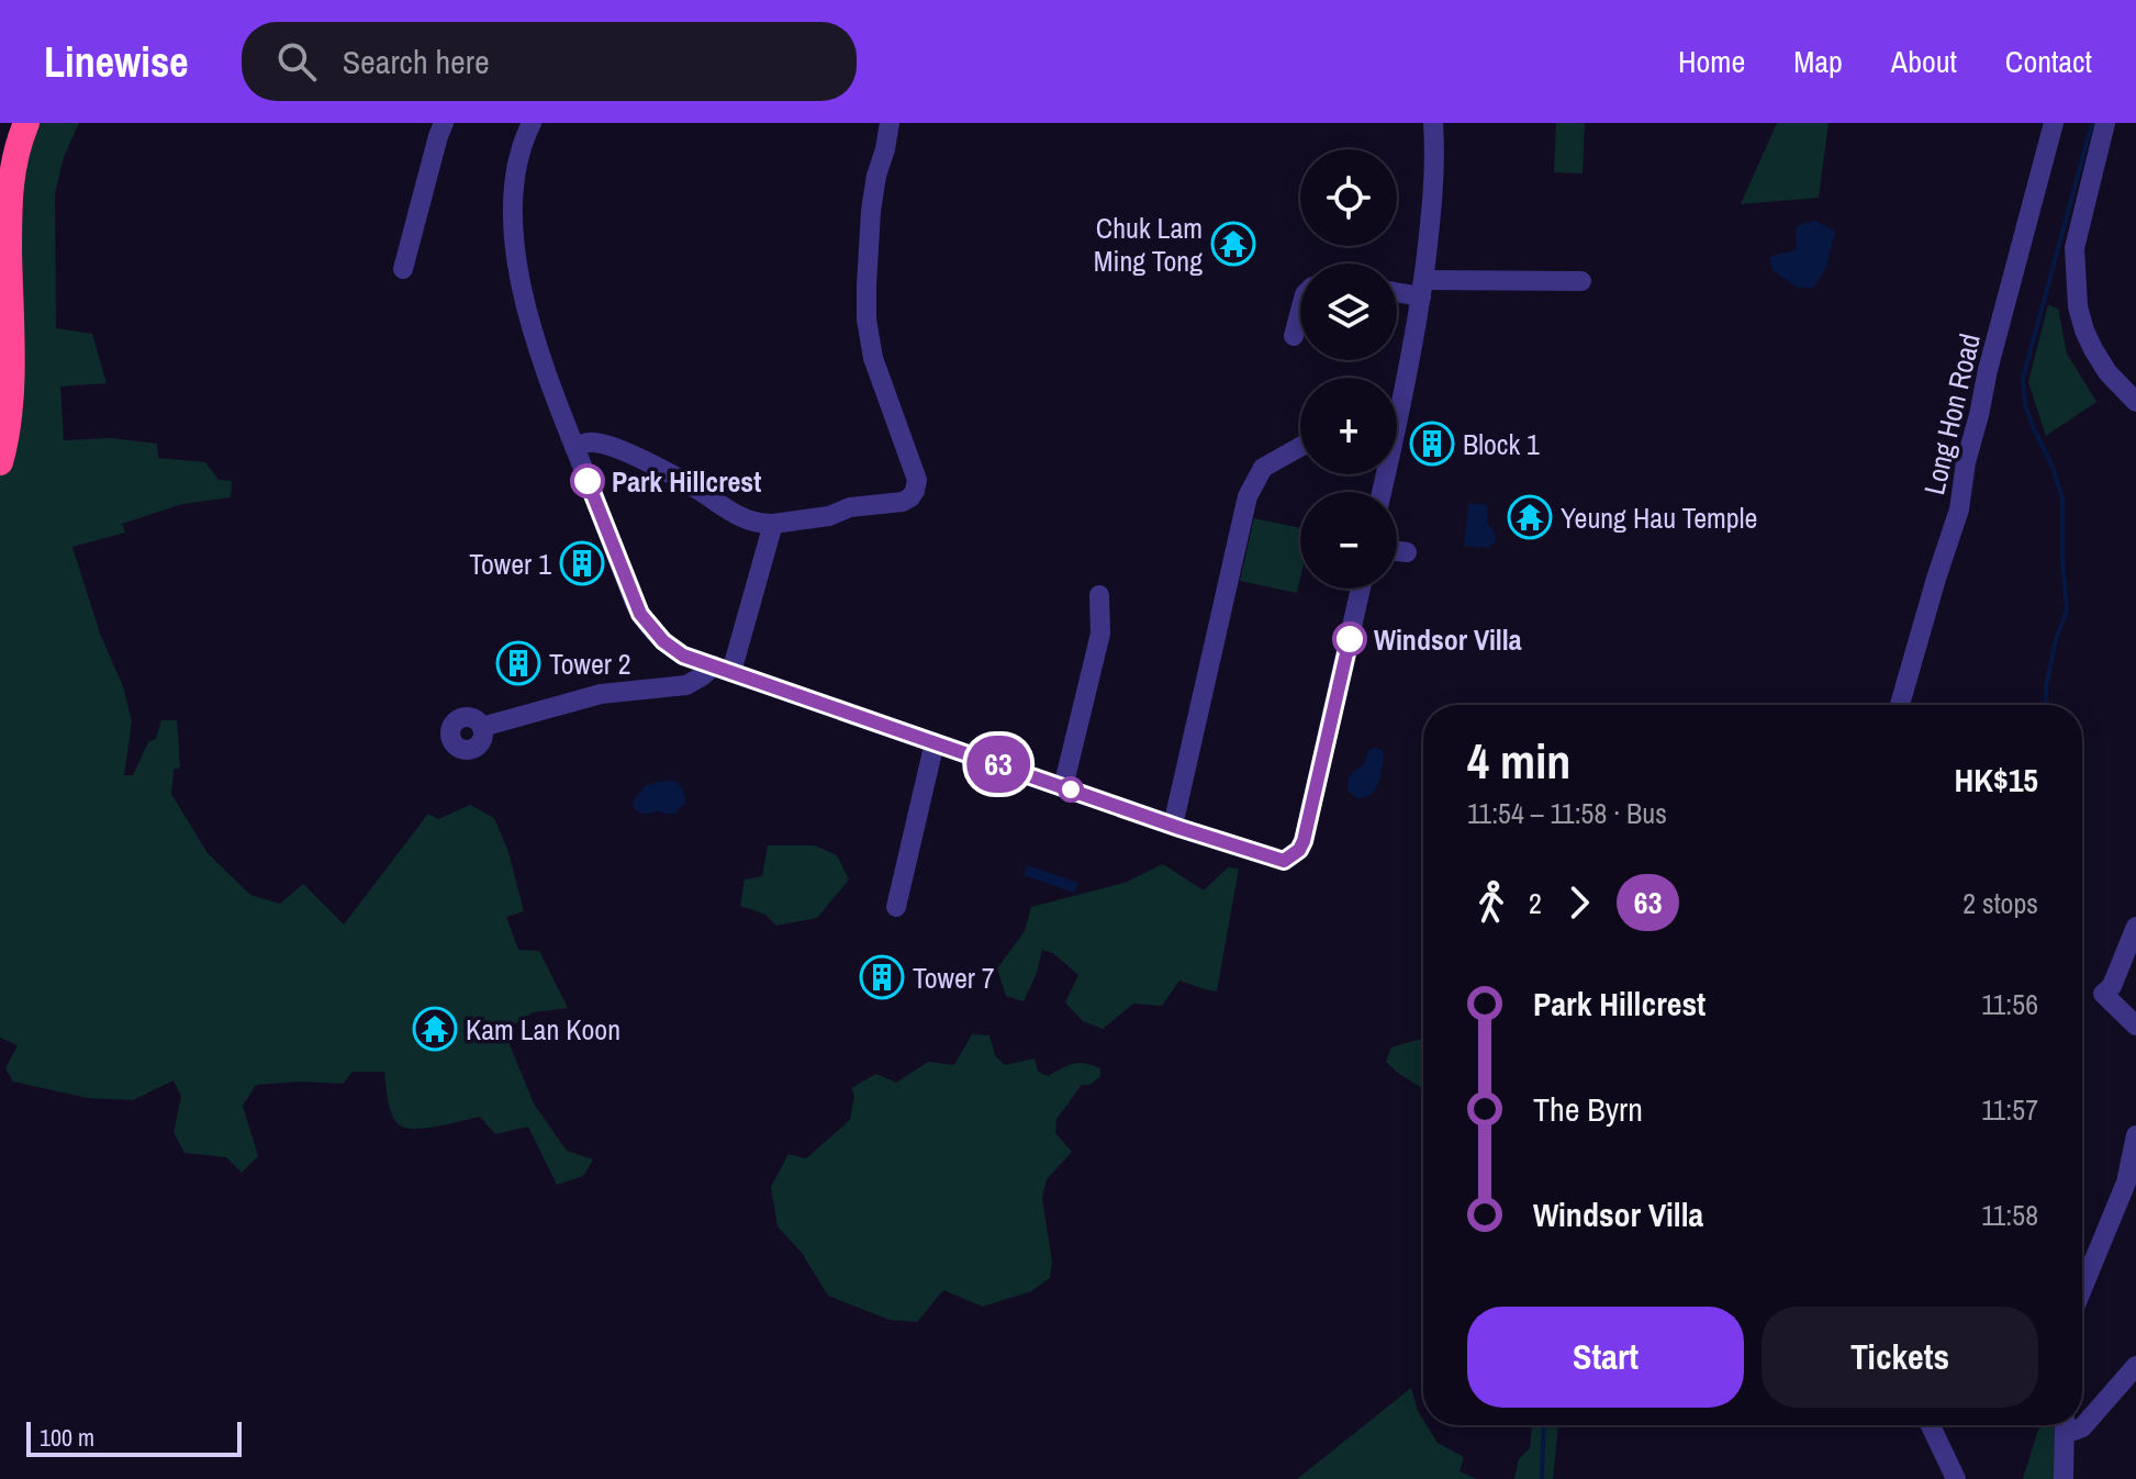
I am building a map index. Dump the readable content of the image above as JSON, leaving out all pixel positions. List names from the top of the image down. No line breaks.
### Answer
{"streets":{"street":["Long Hon Road"]},"places":{"temple":["Chuk Lam Ming Tong","Yeung Hau Temple","Kam Lan Koon"],"building":["Block 1","Tower 1","Tower 2","Tower 7"],"other":["Park Hillcrest","Windsor Villa"]},"lines":["bus line 63"],"scale_bar":"100 m","page":{"header":"Linewise","search":"Search here","nav":["Home","Map","About","Contact"],"on_map":"63","map_buttons":["+","−"],"heading":["4 min","11:54 – 11:58 · Bus","HK$15"],"legs":["2","63","2 stops"],"list":[{"name":"Park Hillcrest","value":"11:56"},{"name":"The Byrn","value":"11:57"},{"name":"Windsor Villa","value":"11:58"}],"buttons":["Start","Tickets"],"scale":"100 m"}}
